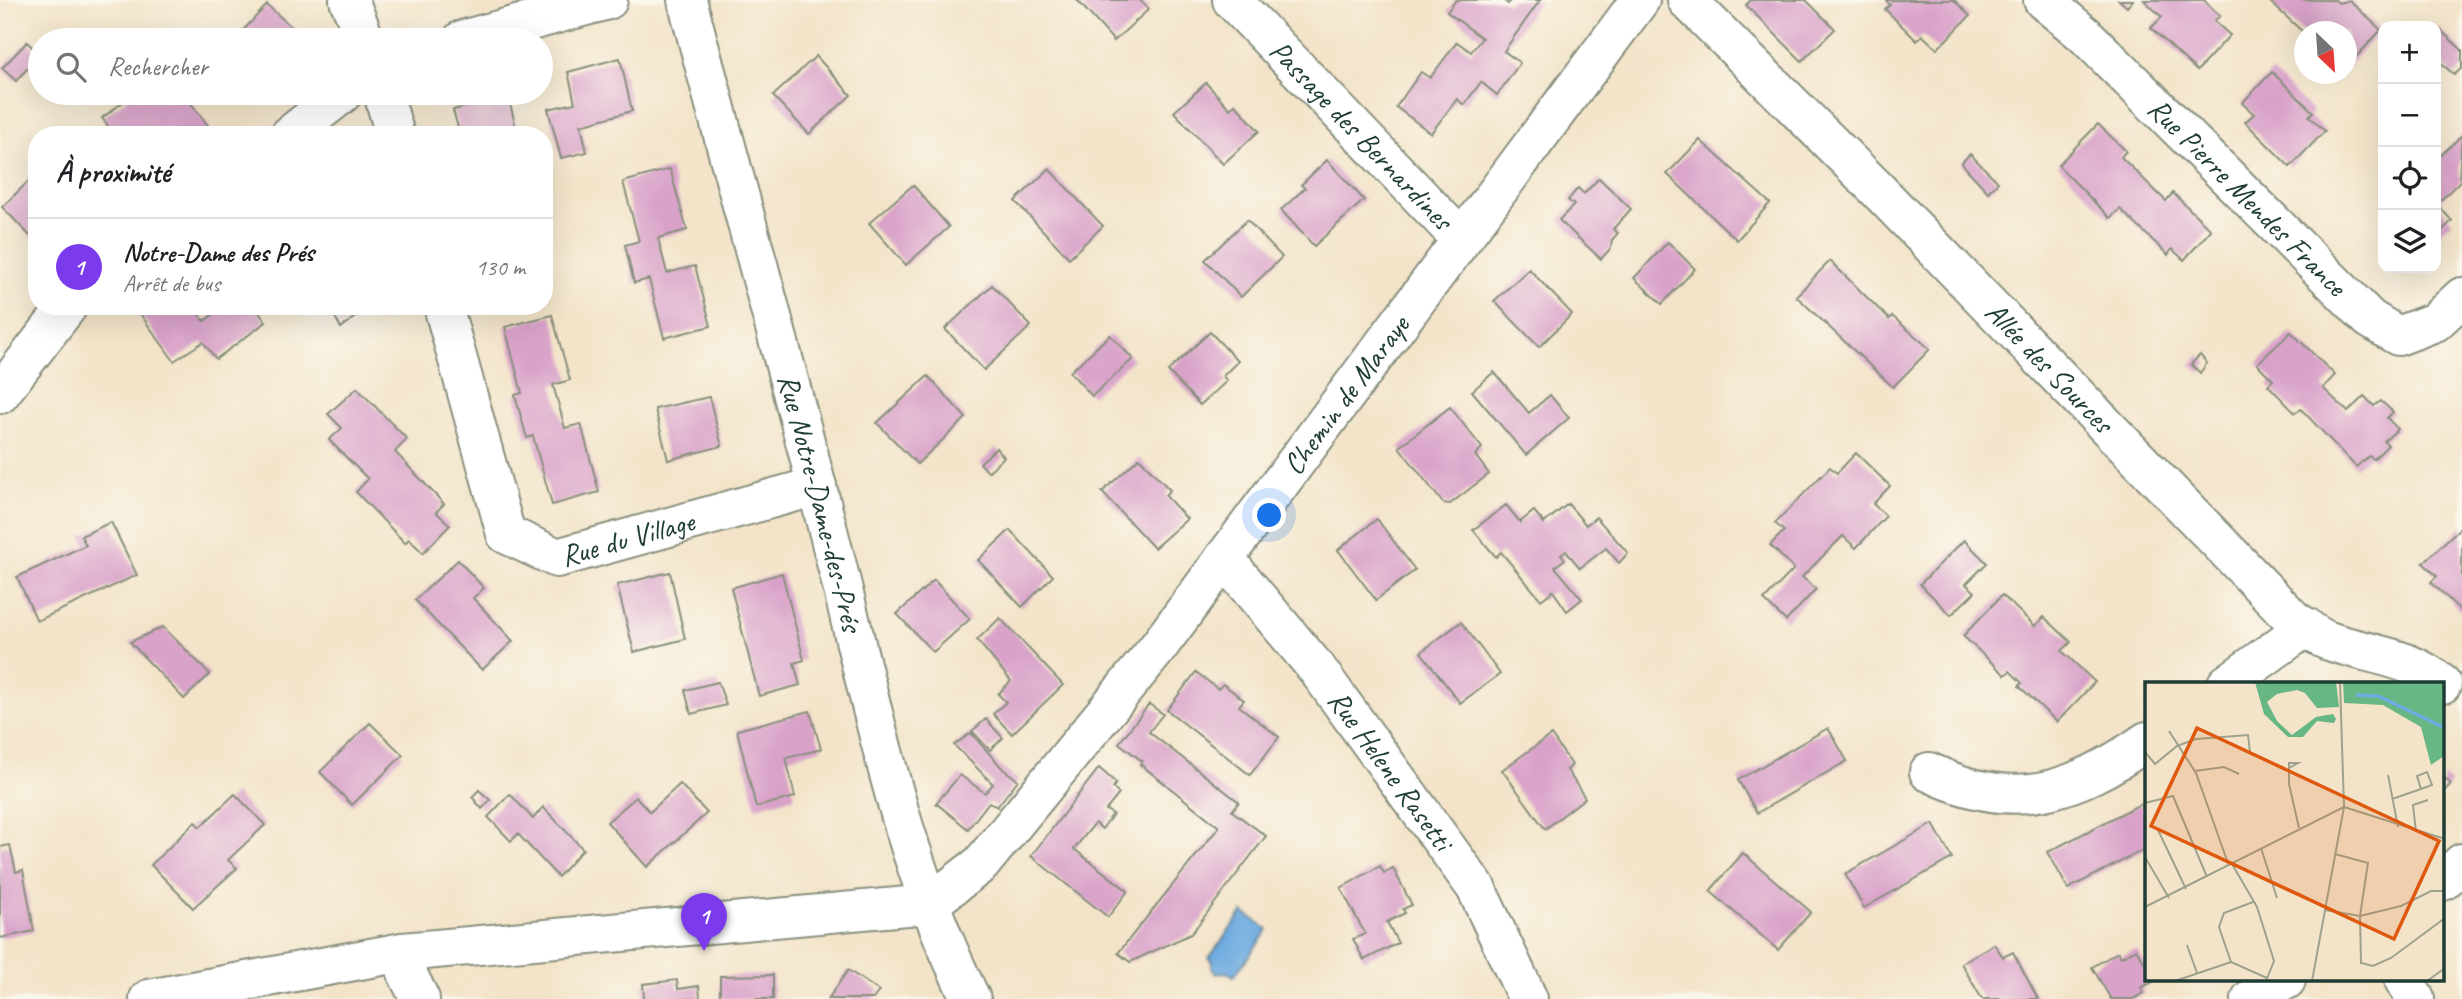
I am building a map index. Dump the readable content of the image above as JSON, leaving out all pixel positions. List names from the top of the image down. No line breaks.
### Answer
{"streets":{"street":["Passage des Bernardines","Rue Pierre Mendes France","Allée des Sources","Chemin de Maraye","Rue Notre-Dame-des-Prés","Rue du Village","Rue Helene Rasetti"]},"crossings":[["Passage des Bernardines","Chemin de Maraye"],["Chemin de Maraye","Rue Notre-Dame-des-Prés"],["Chemin de Maraye","Rue Helene Rasetti"],["Rue Notre-Dame-des-Prés","Rue du Village"]],"north":"bottom right","page":{"map_buttons":["+","−"],"search":"Rechercher","heading":"À proximité","list":[{"mark":"1","name":"Notre-Dame des Prés","note":"Arrêt de bus","value":"130 m"}],"pins":"1"}}
